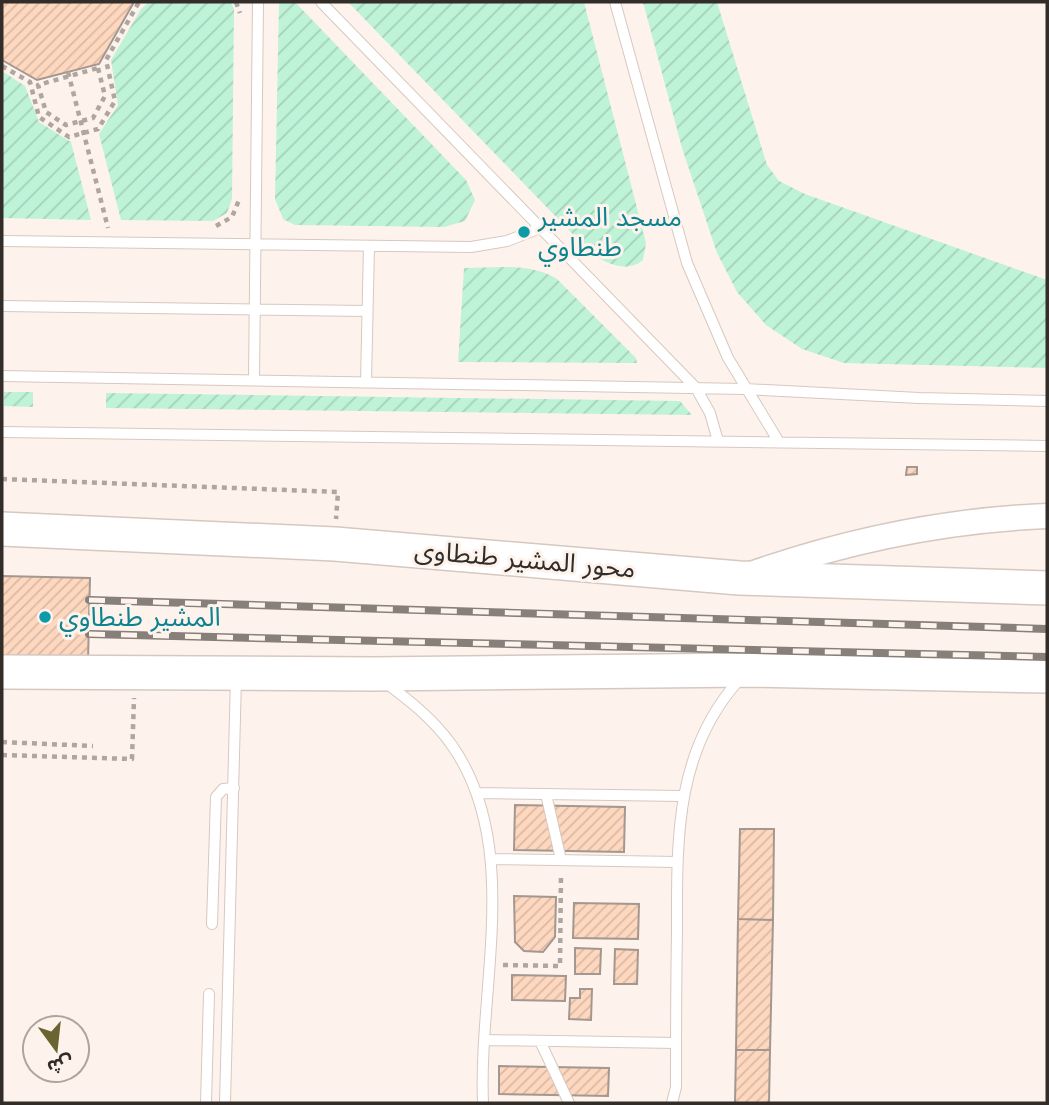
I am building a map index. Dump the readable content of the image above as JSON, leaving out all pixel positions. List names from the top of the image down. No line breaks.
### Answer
{"streets":{"highway":["محور المشير طنطاوى"]},"places":["مسجد المشير طنطاوي","المشير طنطاوي"],"north":"bottom"}
